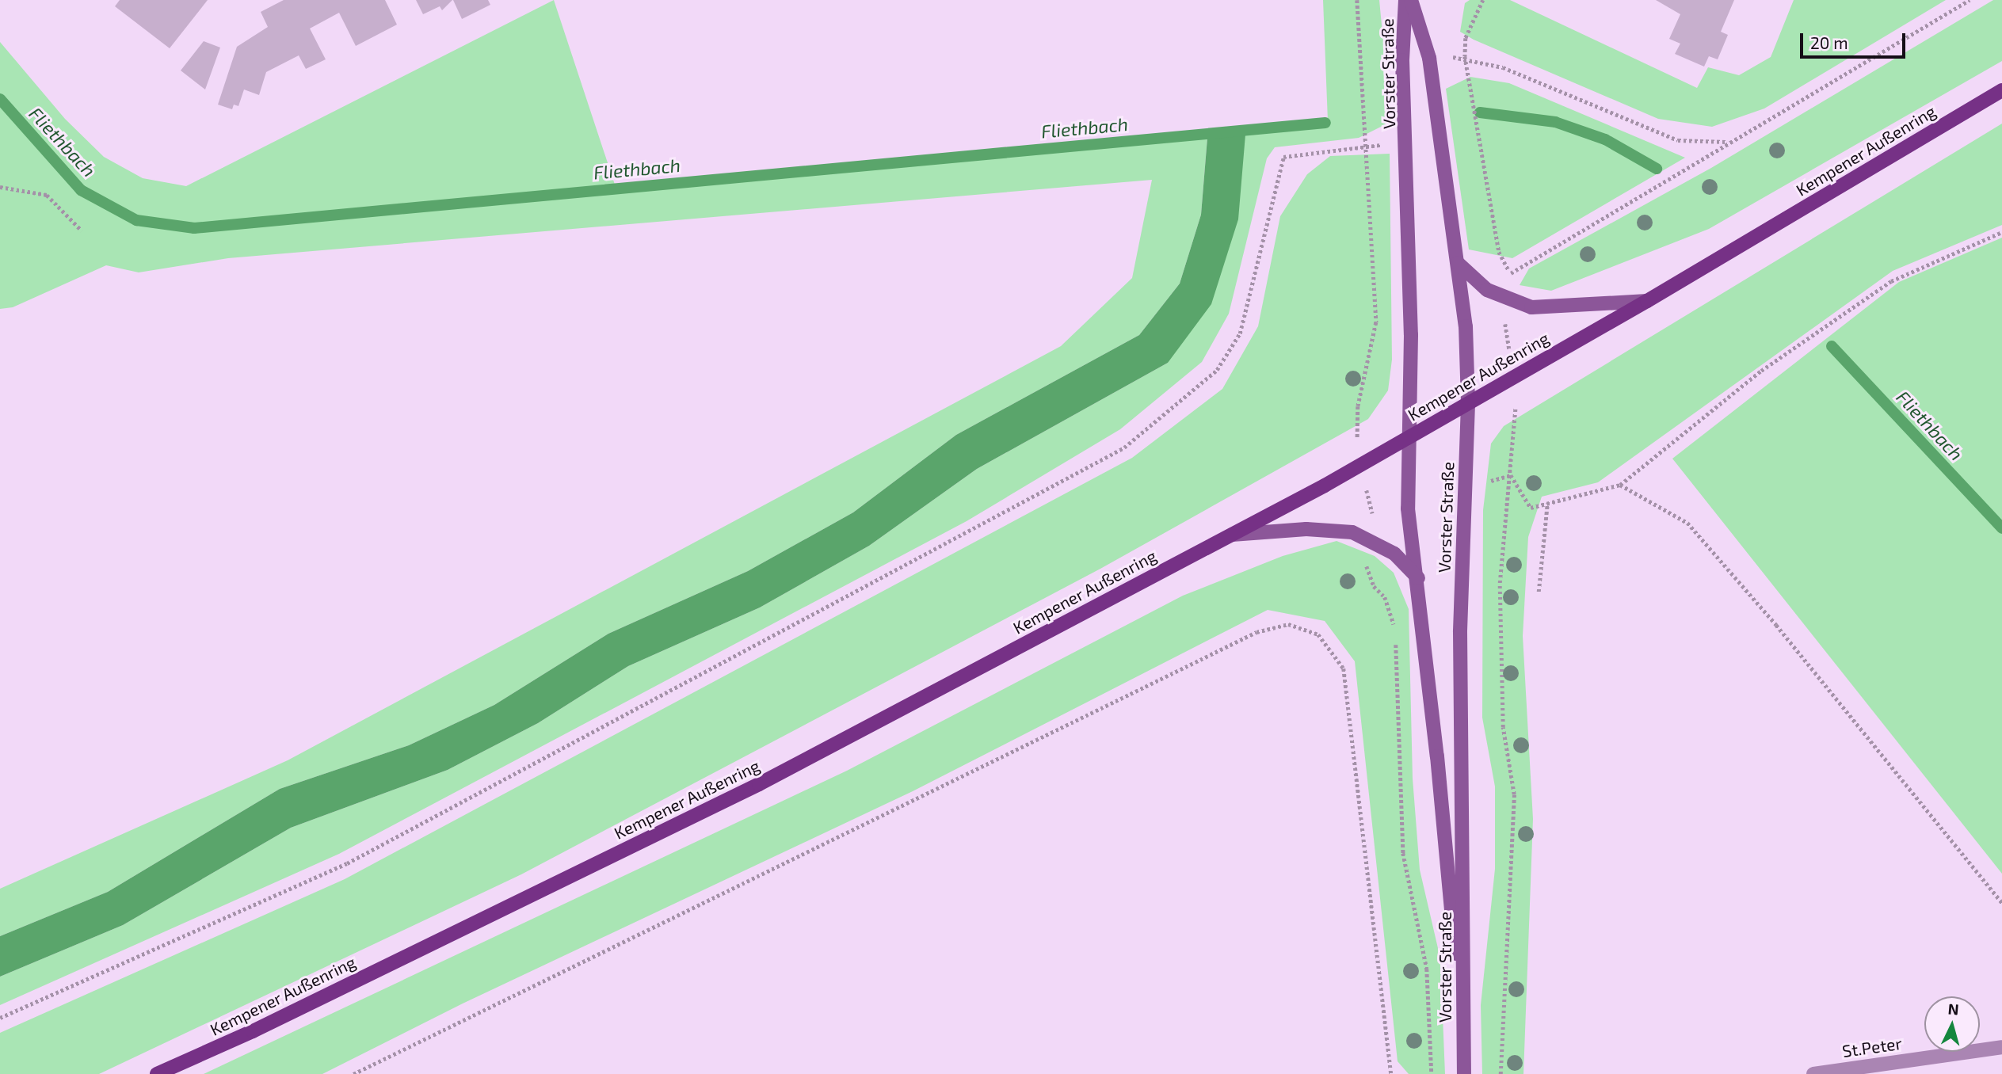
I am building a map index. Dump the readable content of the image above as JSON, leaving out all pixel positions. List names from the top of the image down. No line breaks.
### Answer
{"streets":{"main road":["Vorster Straße","Kempener Außenring"],"street":["St.Peter"]},"crossings":[["Vorster Straße","Kempener Außenring"]],"water":["Fliethbach"],"scale_bar":"20 m","north":"top"}
